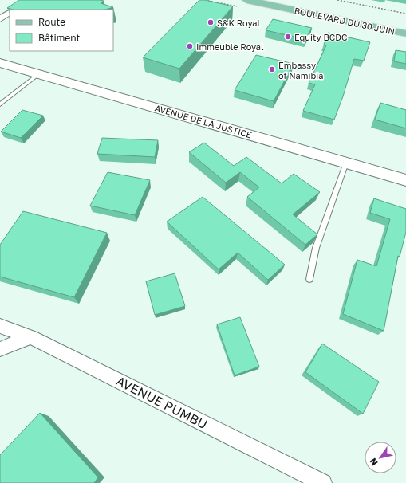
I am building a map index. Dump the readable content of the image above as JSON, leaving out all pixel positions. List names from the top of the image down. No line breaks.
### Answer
{"streets":{"main road":["BOULEVARD DU 30 JUIN","AVENUE DE LA JUSTICE"],"street":["AVENUE PUMBU"]},"places":["S&K Royal","Equity BCDC","Immeuble Royal","Embassy of Namibia"],"legend":["Route","Bâtiment"],"north":"bottom left"}
